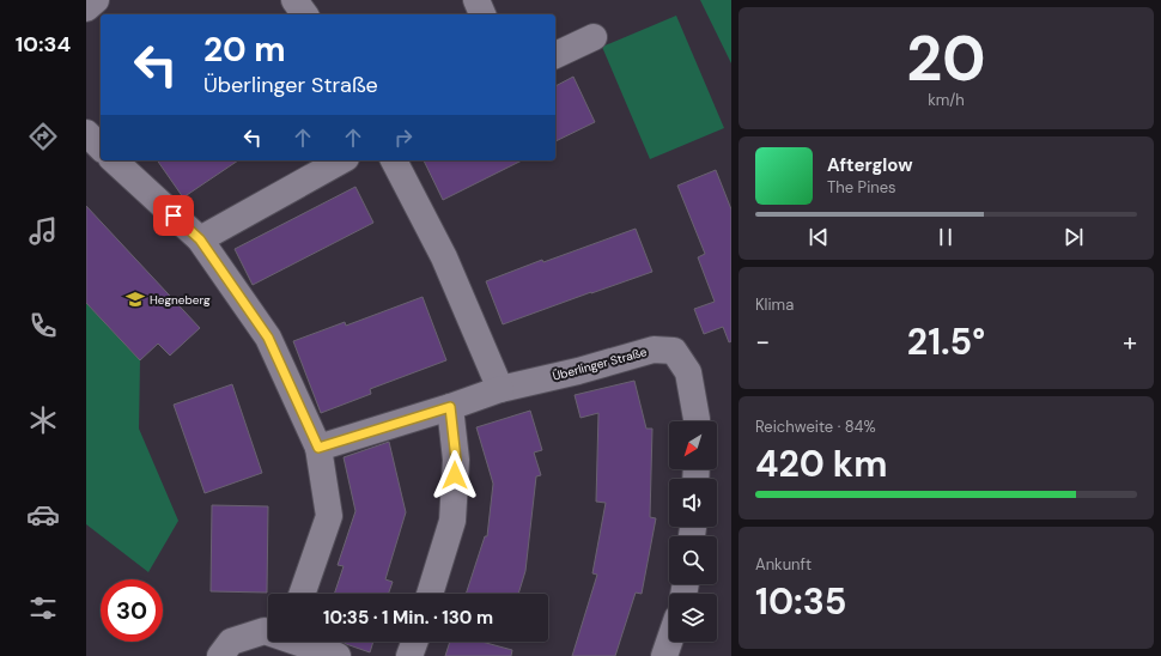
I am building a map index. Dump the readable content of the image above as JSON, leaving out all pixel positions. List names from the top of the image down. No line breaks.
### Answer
{"streets":{"street":["Überlinger Straße"]},"places":{"school or university":["Hegneberg"]},"north":"bottom left","page":{"tabs":"10:34","tile":[["20","km/h"],"Klima",["Reichweite · 84%","420 km"],["Ankunft","10:35"]],"turn":["20 m","Überlinger Straße"],"song":["Afterglow","The Pines"],"heat":["−","21.5°","+"],"limit":"30","trip":"10:35 · 1 Min. · 130 m"}}
